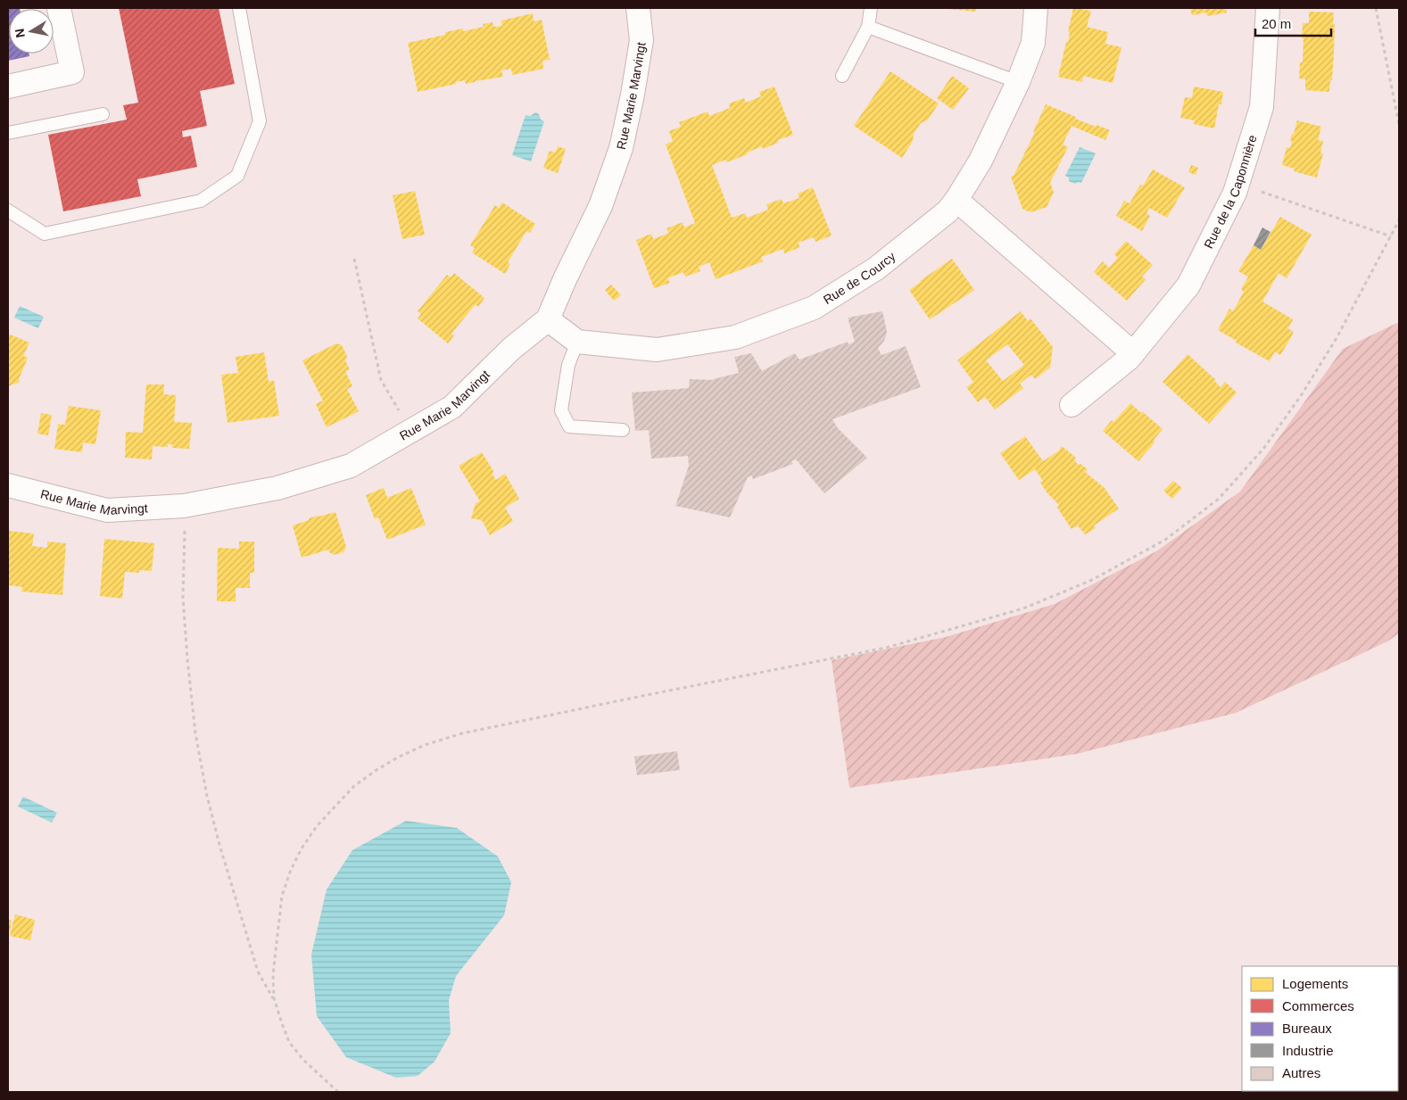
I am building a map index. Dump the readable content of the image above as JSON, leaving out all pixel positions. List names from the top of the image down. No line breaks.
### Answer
{"streets":{"street":["Rue Marie Marvingt","Rue de la Caponnière","Rue de Courcy"]},"legend":["Logements","Commerces","Bureaux","Industrie","Autres"],"scale_bar":"20 m","north":"left"}
